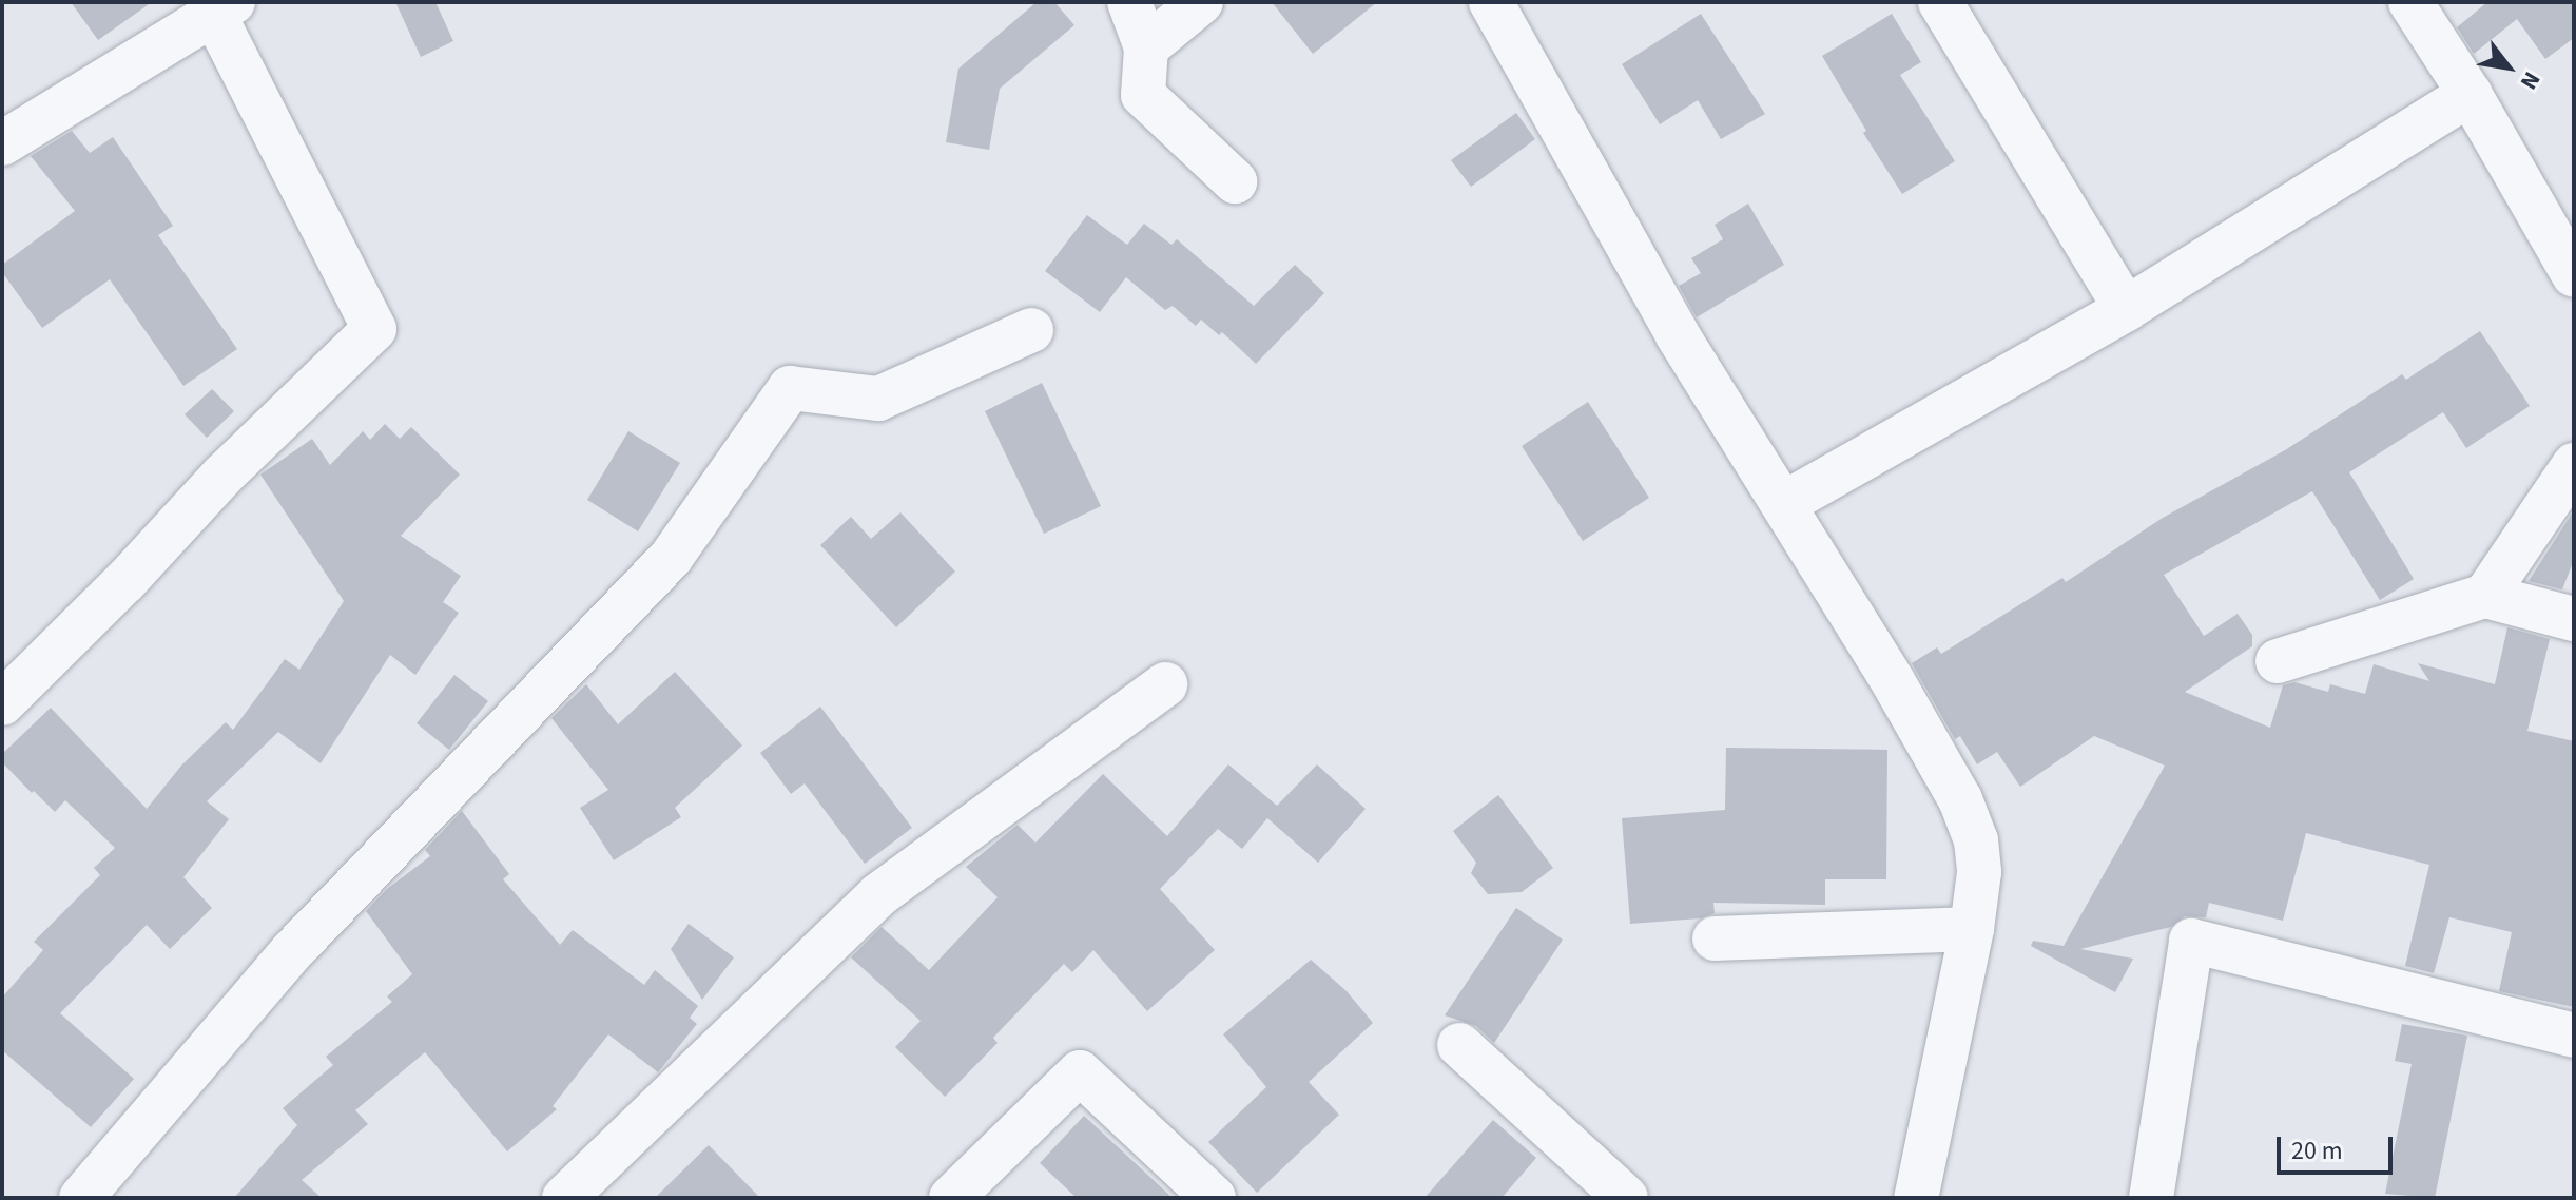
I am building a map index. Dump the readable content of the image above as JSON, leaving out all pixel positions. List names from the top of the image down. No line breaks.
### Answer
{"scale_bar":"20 m","north":"bottom right"}
